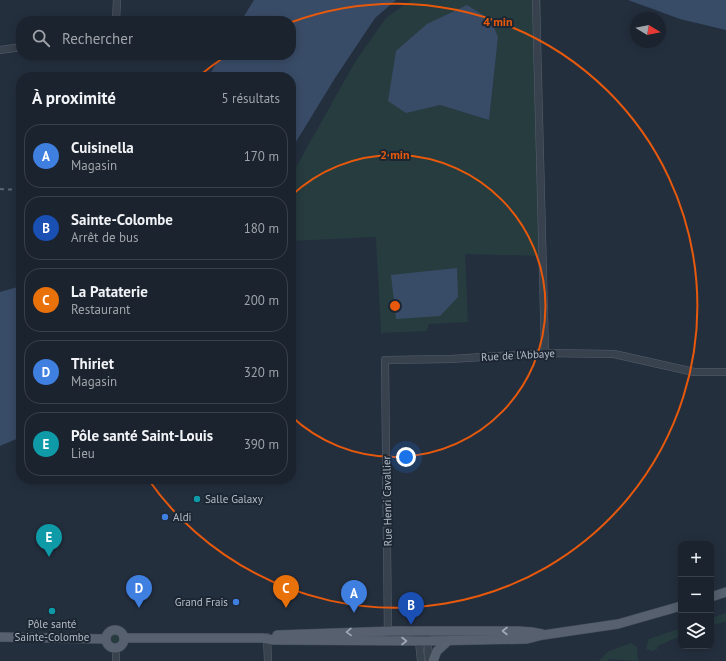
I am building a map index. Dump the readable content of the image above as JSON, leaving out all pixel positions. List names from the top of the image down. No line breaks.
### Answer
{"streets":{"street":["Rue de l'Abbaye","Rue Henri Cavallier"]},"crossings":[["Rue de l'Abbaye","Rue Henri Cavallier"]],"places":["Salle Galaxy","Aldi","Grand Frais","Pôle santé Sainte-Colombe"],"north":"right","page":{"search":"Rechercher","heading":["À proximité","5 résultats"],"list":[{"mark":"A","name":"Cuisinella","note":"Magasin","value":"170 m"},{"mark":"B","name":"Sainte-Colombe","note":"Arrêt de bus","value":"180 m"},{"mark":"C","name":"La Pataterie","note":"Restaurant","value":"200 m"},{"mark":"D","name":"Thiriet","note":"Magasin","value":"320 m"},{"mark":"E","name":"Pôle santé Saint-Louis","note":"Lieu","value":"390 m"}],"pins":["E","C","D","A","B"],"map_buttons":["+","−"]},"rings":["4 min","2 min"]}
